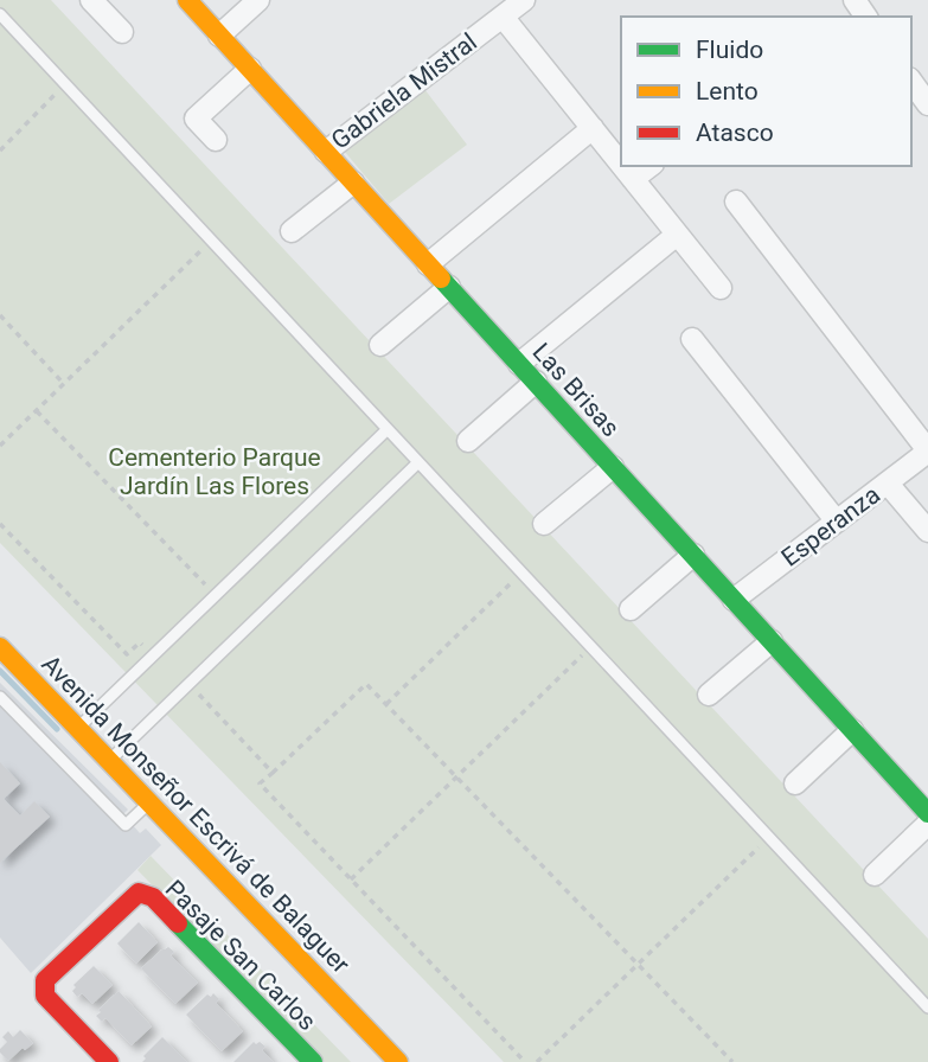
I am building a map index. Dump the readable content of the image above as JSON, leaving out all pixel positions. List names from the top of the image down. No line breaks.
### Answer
{"streets":{"street":["Gabriela Mistral","Las Brisas","Esperanza","Avenida Monseñor Escrivá de Balaguer","Pasaje San Carlos"]},"crossings":[["Gabriela Mistral","Las Brisas"],["Las Brisas","Esperanza"]],"parks":["Cementerio Parque Jardín Las Flores"],"legend":["Fluido","Lento","Atasco"]}
